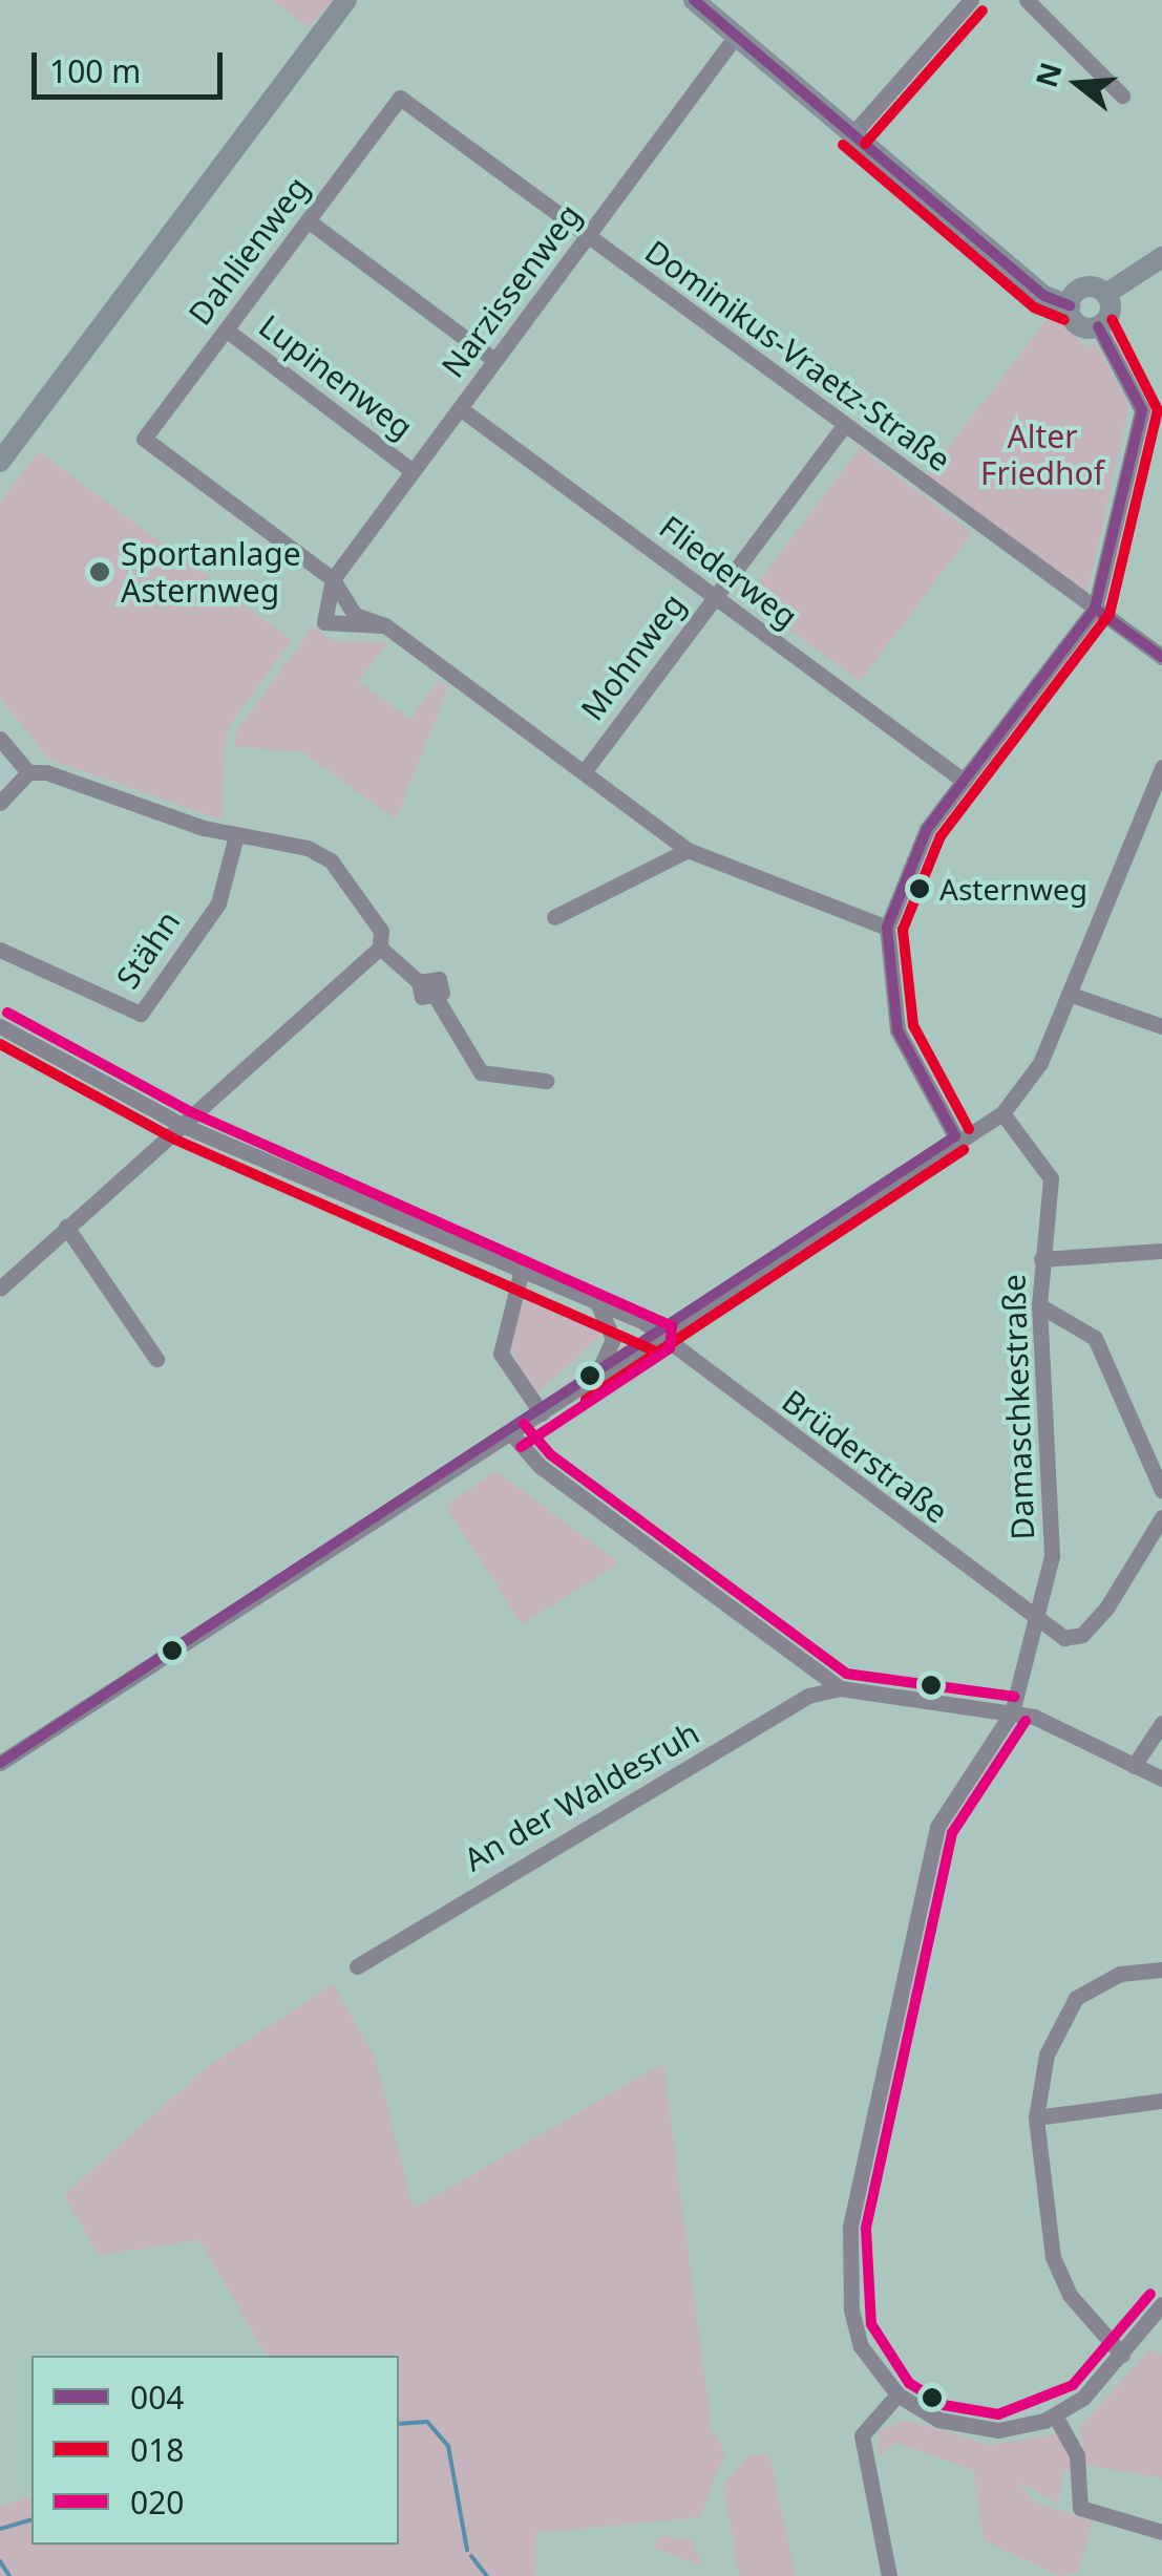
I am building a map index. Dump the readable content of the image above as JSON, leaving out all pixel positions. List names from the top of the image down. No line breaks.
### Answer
{"streets":{"street":["Dahlienweg","Narzissenweg","Dominikus-Vraetz-Straße","Lupinenweg","Fliederweg","Mohnweg","Stähn","Damaschkestraße","Brüderstraße","An der Waldesruh"]},"crossings":[["Dahlienweg","Narzissenweg"],["Dahlienweg","Dominikus-Vraetz-Straße"],["Dahlienweg","Lupinenweg"],["Narzissenweg","Dominikus-Vraetz-Straße"],["Narzissenweg","Lupinenweg"],["Narzissenweg","Fliederweg"],["Dominikus-Vraetz-Straße","Mohnweg"],["Fliederweg","Mohnweg"],["Damaschkestraße","Brüderstraße"]],"parks":["Alter Friedhof"],"places":["Sportanlage Asternweg","Asternweg"],"lines":["transit line 004","transit line 018","transit line 020"],"legend":["004","018","020"],"scale_bar":"100 m","north":"left"}
